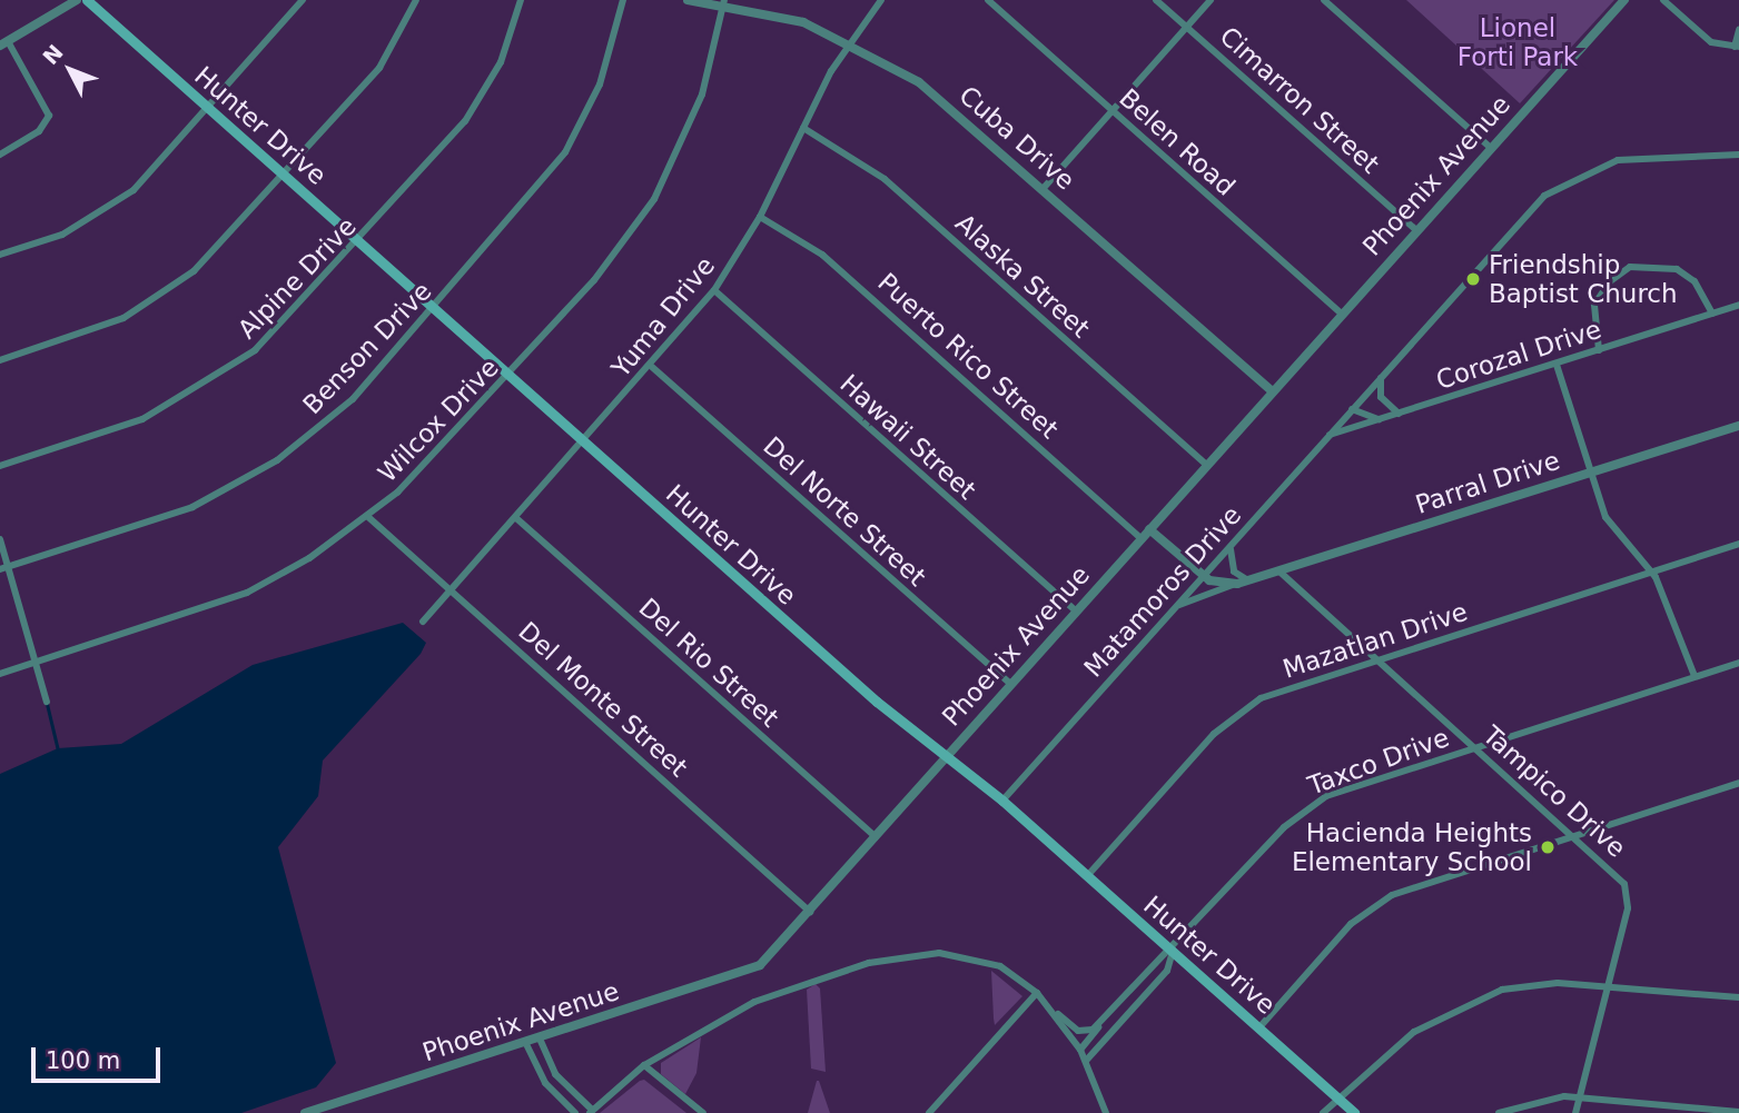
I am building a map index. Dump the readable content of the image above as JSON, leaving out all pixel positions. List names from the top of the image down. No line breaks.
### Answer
{"streets":{"main road":["Hunter Drive"],"street":["Cimarron Street","Cuba Drive","Belen Road","Phoenix Avenue","Alaska Street","Alpine Drive","Yuma Drive","Benson Drive","Corozal Drive","Puerto Rico Street","Wilcox Drive","Hawaii Street","Parral Drive","Del Norte Street","Matamoros Drive","Mazatlan Drive","Del Rio Street","Del Monte Street","Taxco Drive","Tampico Drive"]},"crossings":[["Cimarron Street","Phoenix Avenue"],["Hunter Drive","Phoenix Avenue"],["Hunter Drive","Alpine Drive"],["Hunter Drive","Yuma Drive"],["Hunter Drive","Benson Drive"],["Hunter Drive","Wilcox Drive"],["Hunter Drive","Matamoros Drive"],["Hunter Drive","Mazatlan Drive"],["Hunter Drive","Taxco Drive"],["Cuba Drive","Phoenix Avenue"],["Cuba Drive","Yuma Drive"],["Cuba Drive","Wilcox Drive"],["Belen Road","Phoenix Avenue"],["Phoenix Avenue","Alaska Street"],["Phoenix Avenue","Puerto Rico Street"],["Phoenix Avenue","Hawaii Street"],["Phoenix Avenue","Del Norte Street"],["Phoenix Avenue","Del Rio Street"],["Phoenix Avenue","Del Monte Street"],["Alaska Street","Yuma Drive"],["Yuma Drive","Puerto Rico Street"],["Yuma Drive","Hawaii Street"],["Yuma Drive","Del Norte Street"],["Yuma Drive","Del Rio Street"],["Yuma Drive","Del Monte Street"],["Corozal Drive","Matamoros Drive"],["Wilcox Drive","Del Monte Street"],["Parral Drive","Matamoros Drive"],["Parral Drive","Tampico Drive"],["Mazatlan Drive","Tampico Drive"],["Taxco Drive","Tampico Drive"]],"parks":["Lionel Forti Park"],"places":["Friendship Baptist Church","Hacienda Heights Elementary School"],"scale_bar":"100 m","north":"top left"}
